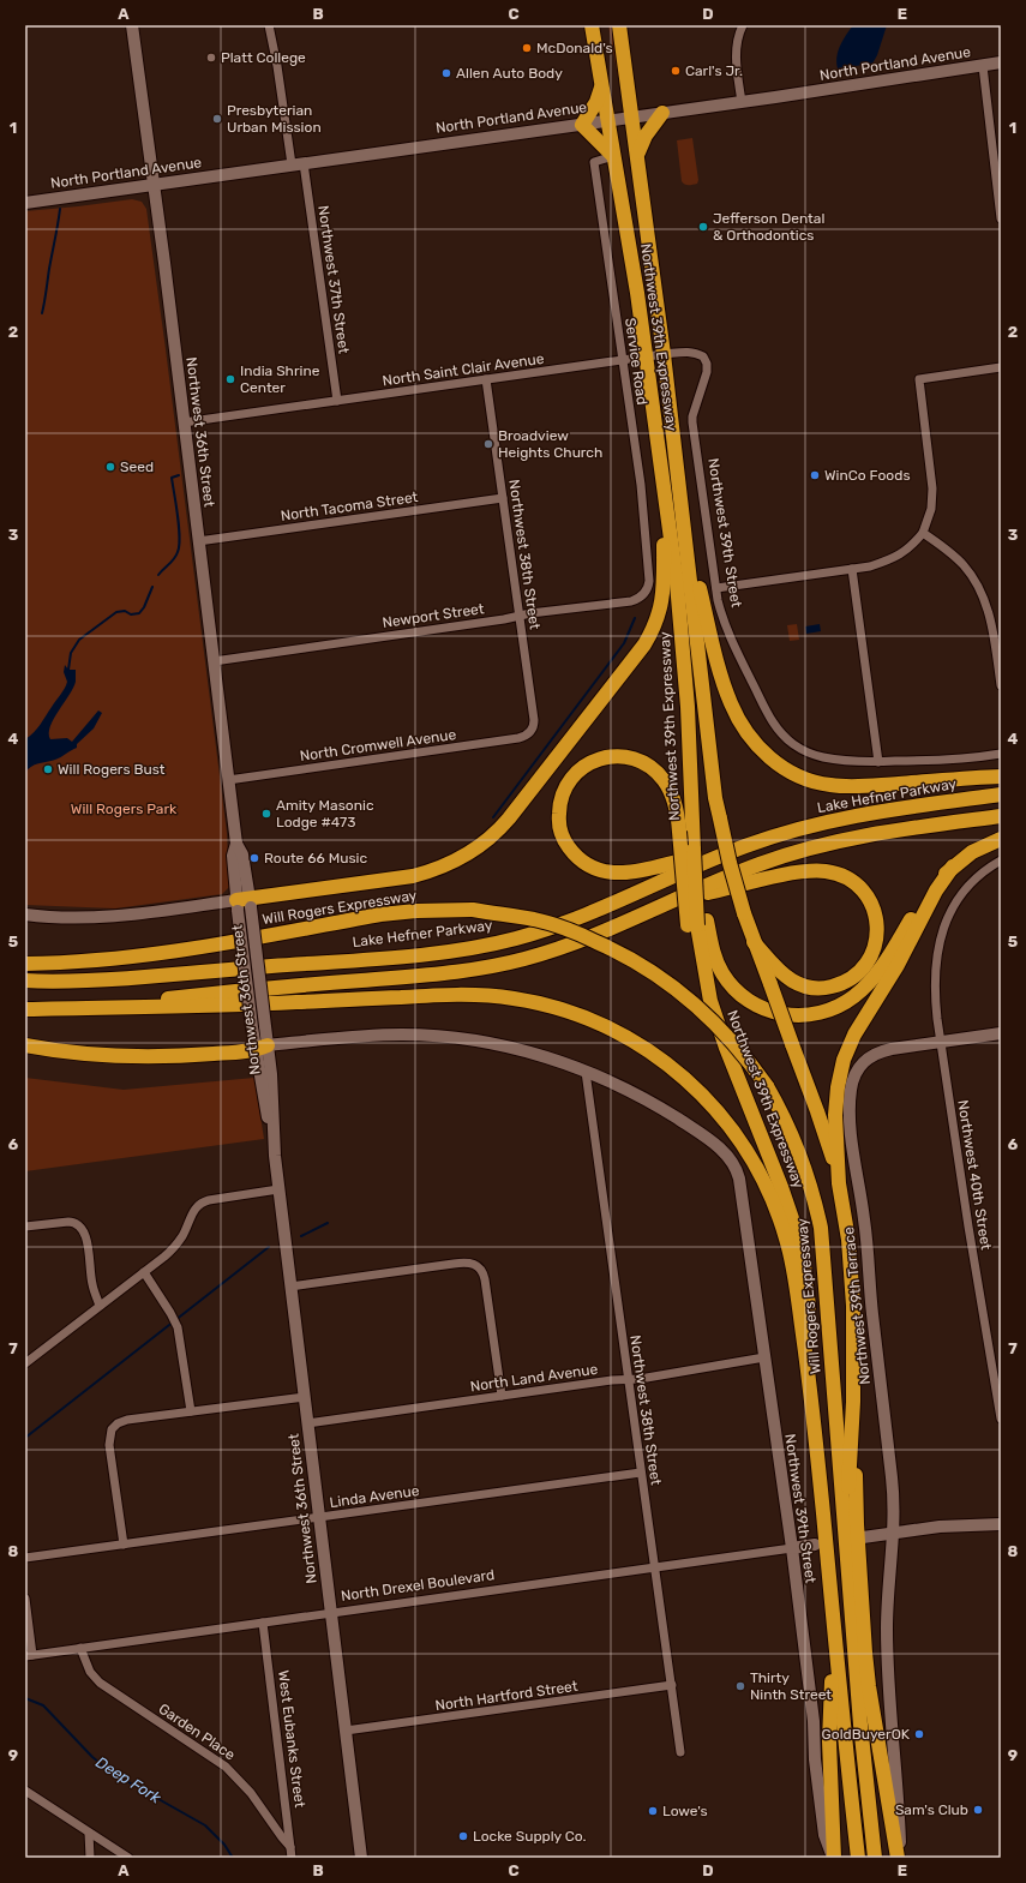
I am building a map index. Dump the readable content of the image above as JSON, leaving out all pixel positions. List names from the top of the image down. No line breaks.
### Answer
{"streets":{"highway":["Northwest 39th Expressway","Lake Hefner Parkway","Will Rogers Expressway"],"main road":["North Portland Avenue","Northwest 36th Street","Northwest 39th Street","Northwest 39th Terrace","North Drexel Boulevard"],"street":["Northwest 37th Street","Service Road","North Saint Clair Avenue","North Tacoma Street","Northwest 38th Street","Newport Street","North Cromwell Avenue","Northwest 40th Street","North Land Avenue","Linda Avenue","North Hartford Street","Garden Place","West Eubanks Street"]},"crossings":[["North Portland Avenue","Northwest 37th Street"],["North Portland Avenue","Northwest 39th Expressway"],["North Portland Avenue","Northwest 36th Street"],["Northwest 37th Street","North Saint Clair Avenue"],["Northwest 39th Expressway","Service Road"],["Northwest 39th Expressway","North Saint Clair Avenue"],["Northwest 39th Expressway","Lake Hefner Parkway"],["Northwest 39th Expressway","Will Rogers Expressway"],["Service Road","North Saint Clair Avenue"],["Service Road","Newport Street"],["North Saint Clair Avenue","Northwest 36th Street"],["North Saint Clair Avenue","Northwest 39th Street"],["North Saint Clair Avenue","Northwest 38th Street"],["Northwest 36th Street","North Tacoma Street"],["Northwest 36th Street","Newport Street"],["Northwest 36th Street","North Cromwell Avenue"],["Northwest 36th Street","North Land Avenue"],["Northwest 36th Street","Linda Avenue"],["Northwest 36th Street","North Drexel Boulevard"],["Northwest 36th Street","North Hartford Street"],["North Tacoma Street","Northwest 38th Street"],["Northwest 39th Street","Northwest 38th Street"],["Northwest 39th Street","North Land Avenue"],["Northwest 39th Street","North Drexel Boulevard"],["Northwest 38th Street","Newport Street"],["Northwest 38th Street","North Cromwell Avenue"],["Northwest 38th Street","North Land Avenue"],["Northwest 38th Street","Linda Avenue"],["Northwest 38th Street","North Drexel Boulevard"],["Northwest 38th Street","North Hartford Street"],["Northwest 40th Street","Northwest 39th Terrace"],["North Drexel Boulevard","Garden Place"],["North Drexel Boulevard","West Eubanks Street"],["Garden Place","West Eubanks Street"]],"water":["Deep Fork"],"parks":["Will Rogers Park"],"places":["McDonald's","Platt College","Carl's Jr.","Allen Auto Body","Presbyterian Urban Mission","Jefferson Dental & Orthodontics","India Shrine Center","Broadview Heights Church","Seed","WinCo Foods","Will Rogers Bust","Amity Masonic Lodge #473","Route 66 Music","Thirty Ninth Street","GoldBuyerOK","Sam's Club","Lowe's","Locke Supply Co."],"grid":{"columns":["A","B","C","D","E"],"rows":["1","2","3","4","5","6","7","8","9"]}}
